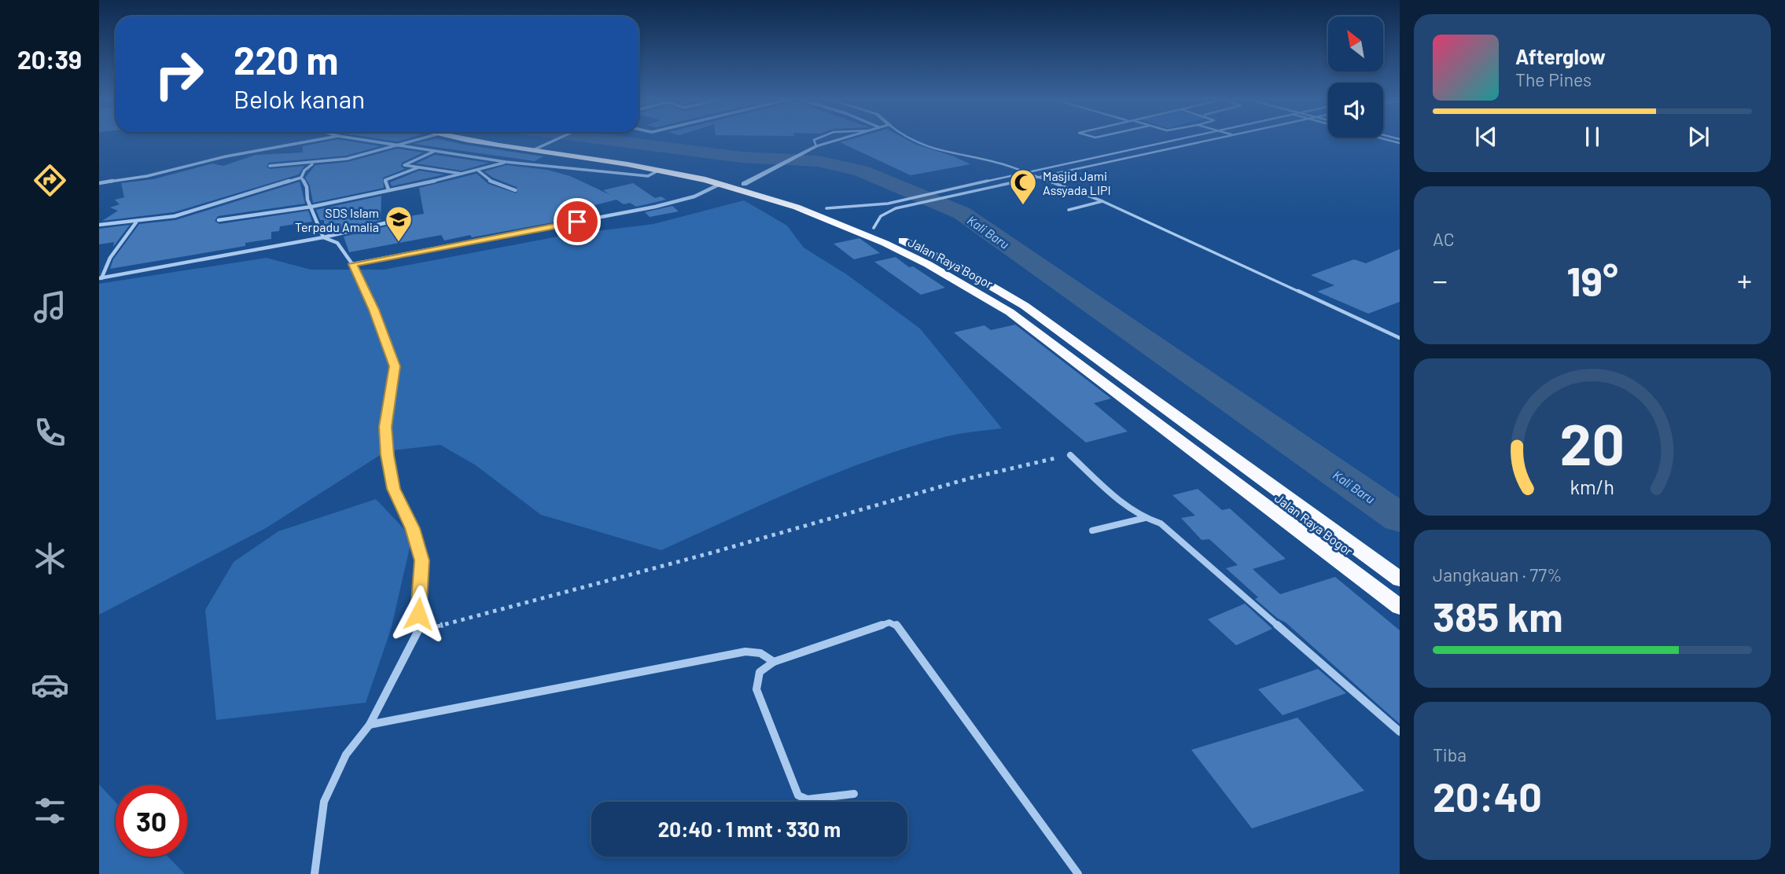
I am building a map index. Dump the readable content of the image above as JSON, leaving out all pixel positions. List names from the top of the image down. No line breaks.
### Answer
{"streets":{"highway":["Jalan Raya Bogor"]},"water":["Kali Baru"],"places":{"mosque":["Masjid Jami Assyada LIPI"],"school or university":["SDS Islam Terpadu Amalia"]},"north":"top left","page":{"tabs":"20:39","turn":["220 m","Belok kanan"],"song":["Afterglow","The Pines"],"tile":["AC",["Jangkauan · 77%","385 km"],["Tiba","20:40"]],"heat":["−","19°","+"],"limit":"30","trip":"20:40 · 1 mnt · 330 m","gauge":["20","km/h"]}}
